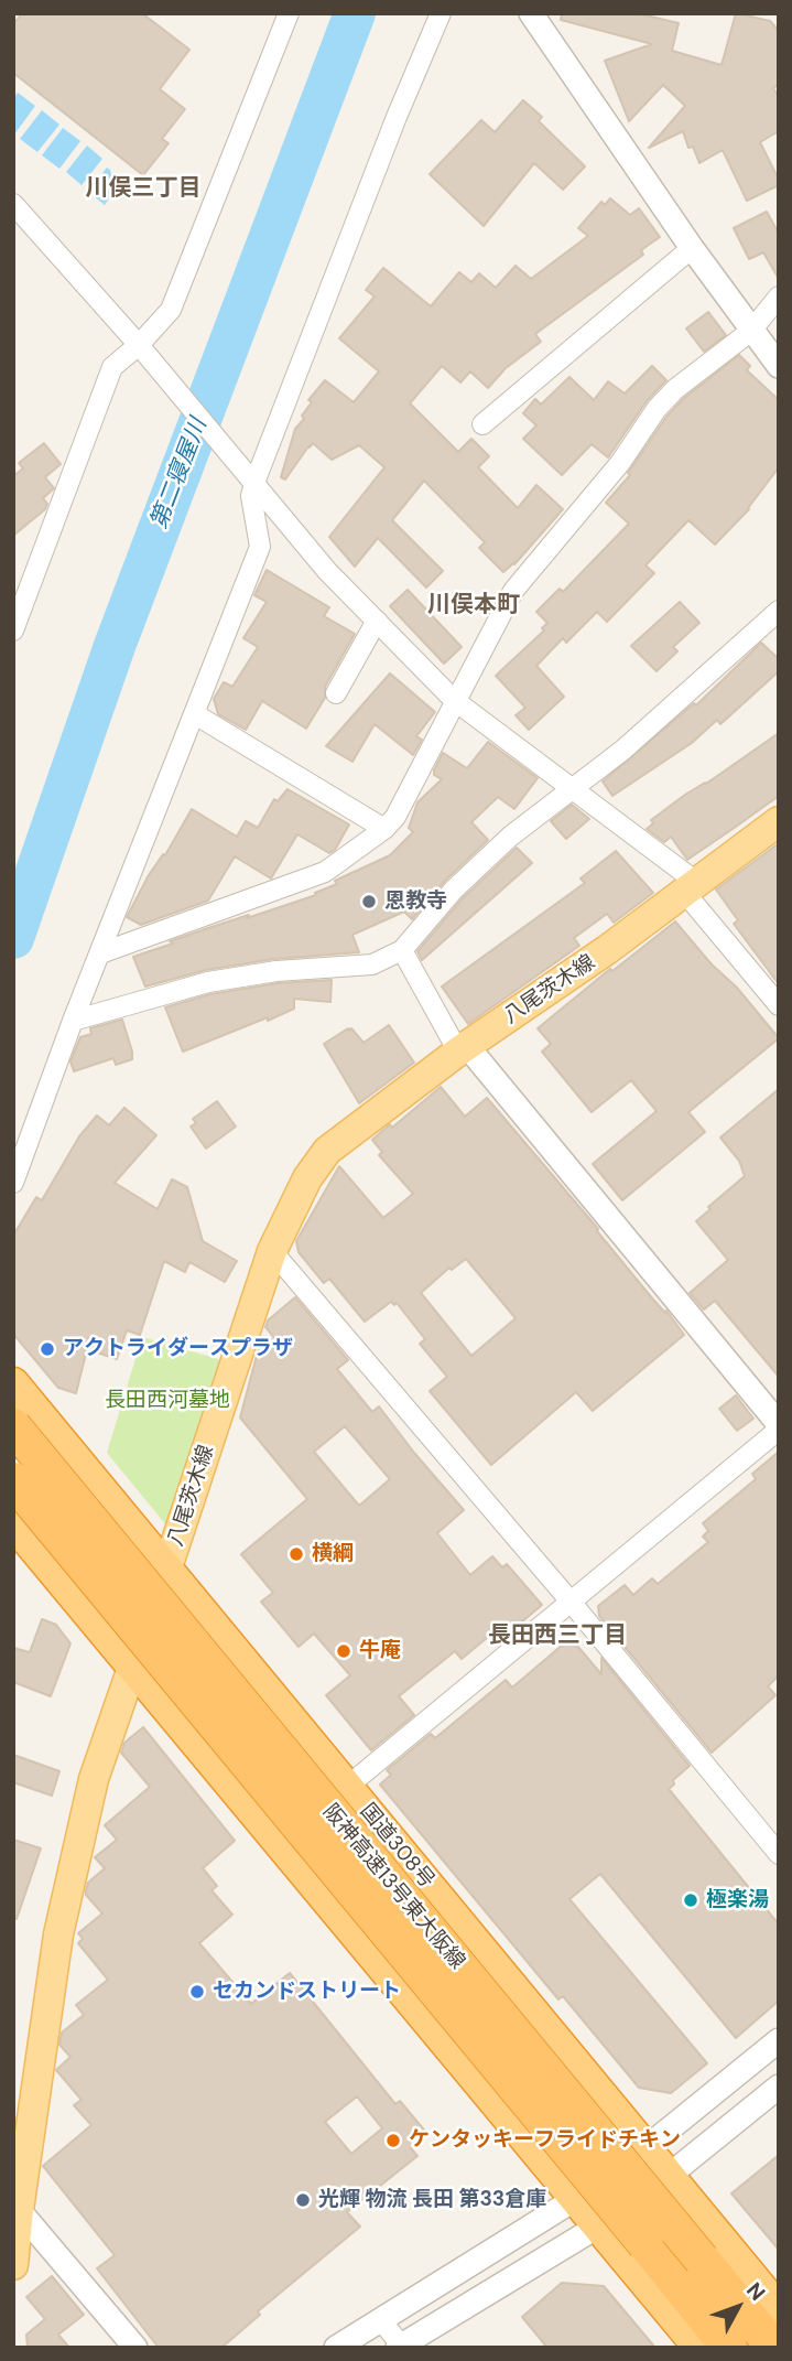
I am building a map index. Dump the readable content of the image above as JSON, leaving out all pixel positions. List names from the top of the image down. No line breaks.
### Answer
{"streets":{"highway":["国道308号","阪神高速13号東大阪線"],"main road":["八尾茨木線"]},"crossings":[["八尾茨木線","国道308号"]],"districts":["川俣三丁目","川俣本町","長田西三丁目"],"water":["第二寝屋川"],"parks":["長田西河墓地"],"places":["恩教寺","アクトライダースプラザ","横綱","牛庵","極楽湯","セカンドストリート","ケンタッキーフライドチキン","光輝 物流 長田 第33倉庫"],"north":"top right"}
